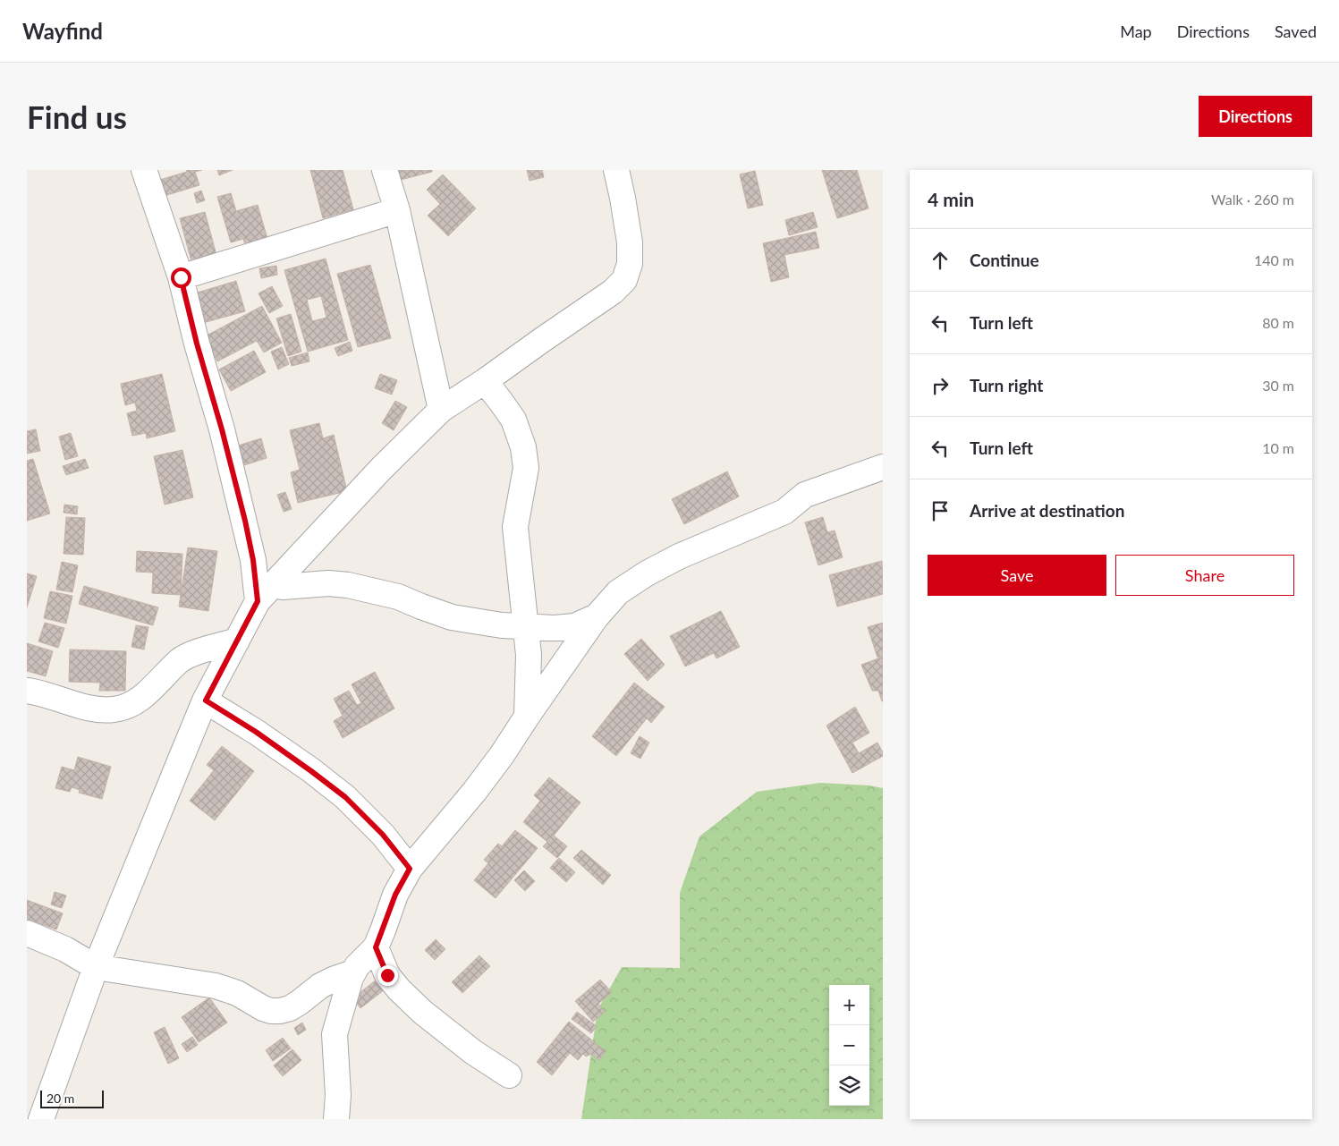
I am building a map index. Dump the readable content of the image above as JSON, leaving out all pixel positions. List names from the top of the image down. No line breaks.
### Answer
{"scale_bar":"20 m","page":{"header":"Wayfind","nav":["Map","Directions","Saved"],"buttons":["Directions",["Save","Share"]],"title":"Find us","heading":["4 min","Walk · 260 m"],"list":[["Continue","140 m"],["Turn left","80 m"],["Turn right","30 m"],["Turn left","10 m"],"Arrive at destination"],"map_buttons":["+","−"],"scale":"20 m"}}
